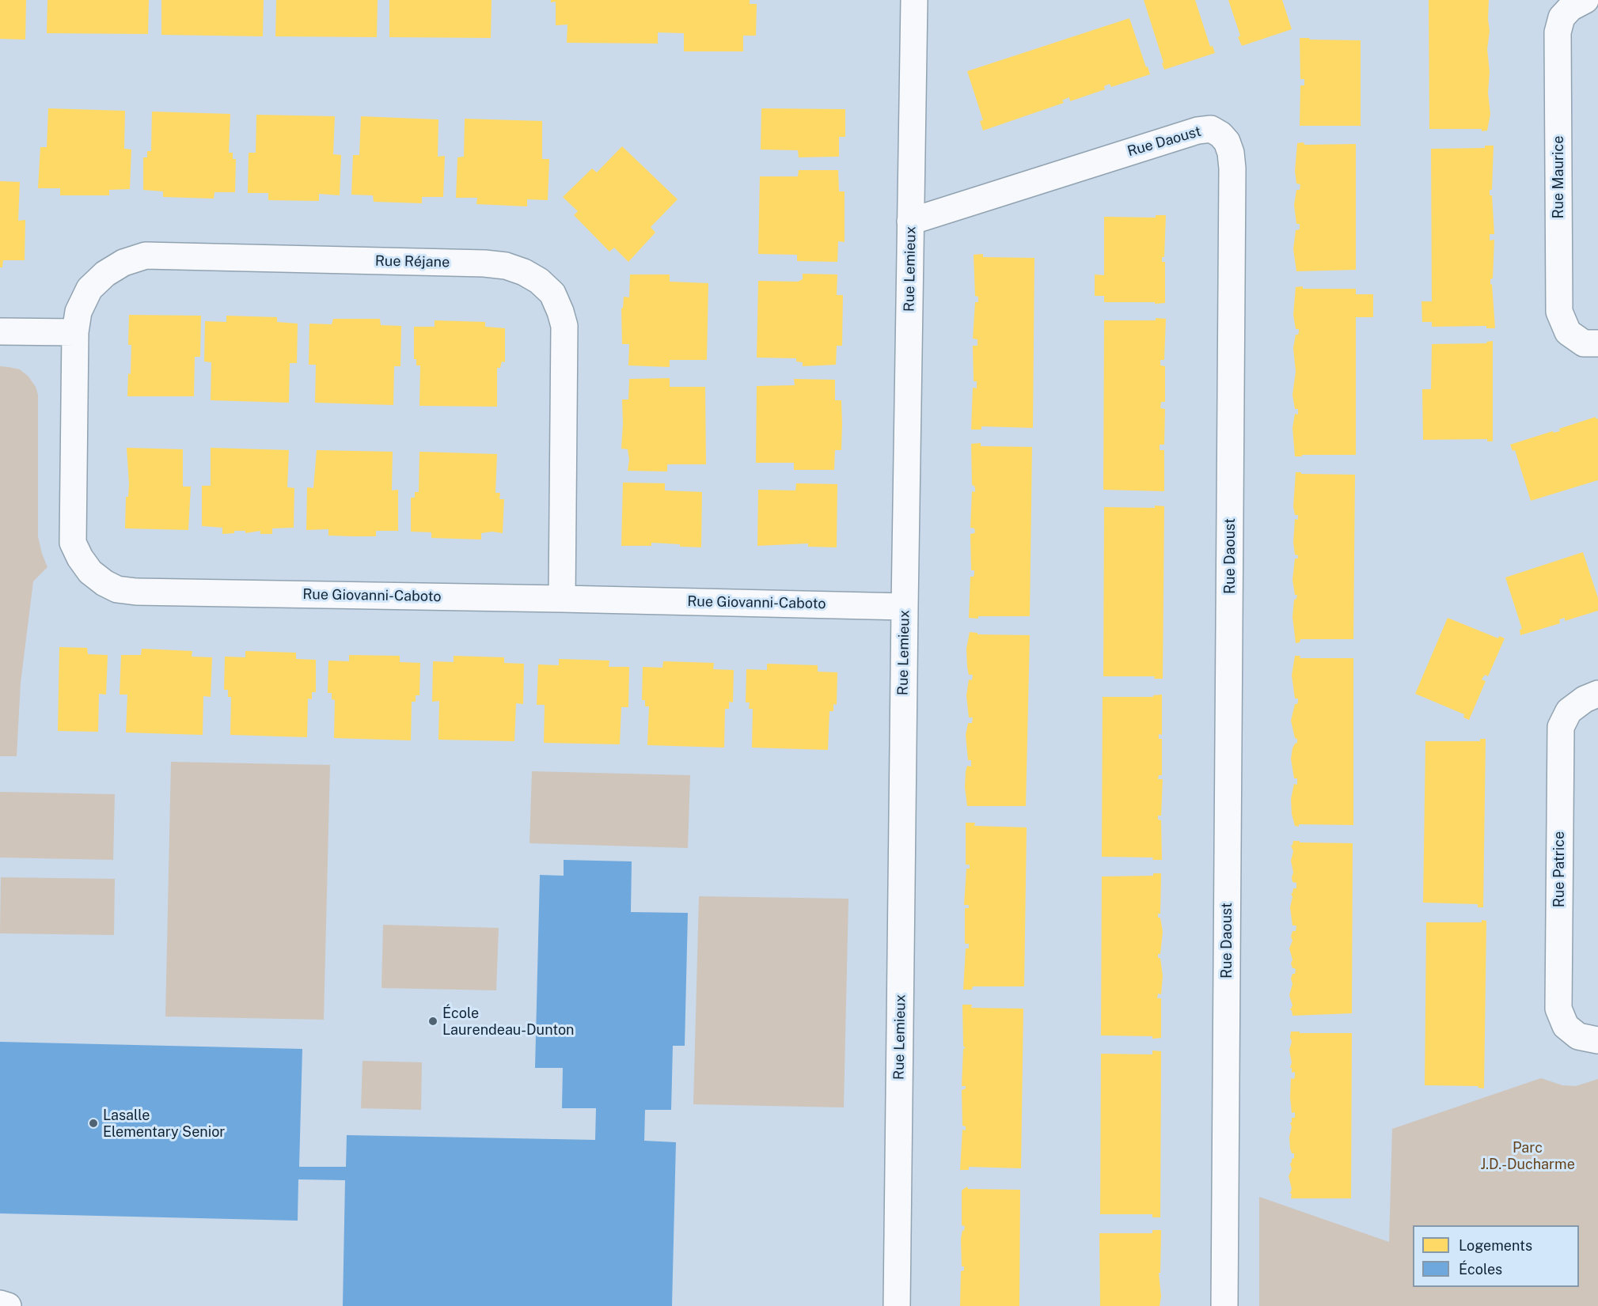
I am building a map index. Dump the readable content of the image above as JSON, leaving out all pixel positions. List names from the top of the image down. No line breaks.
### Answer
{"streets":{"street":["Rue Daoust","Rue Maurice","Rue Réjane","Rue Lemieux","Rue Giovanni-Caboto","Rue Patrice"]},"crossings":[["Rue Daoust","Rue Lemieux"],["Rue Réjane","Rue Giovanni-Caboto"],["Rue Lemieux","Rue Giovanni-Caboto"]],"parks":["Parc J.D.-Ducharme"],"places":["École Laurendeau-Dunton","Lasalle Elementary Senior"],"legend":["Logements","Écoles"]}
